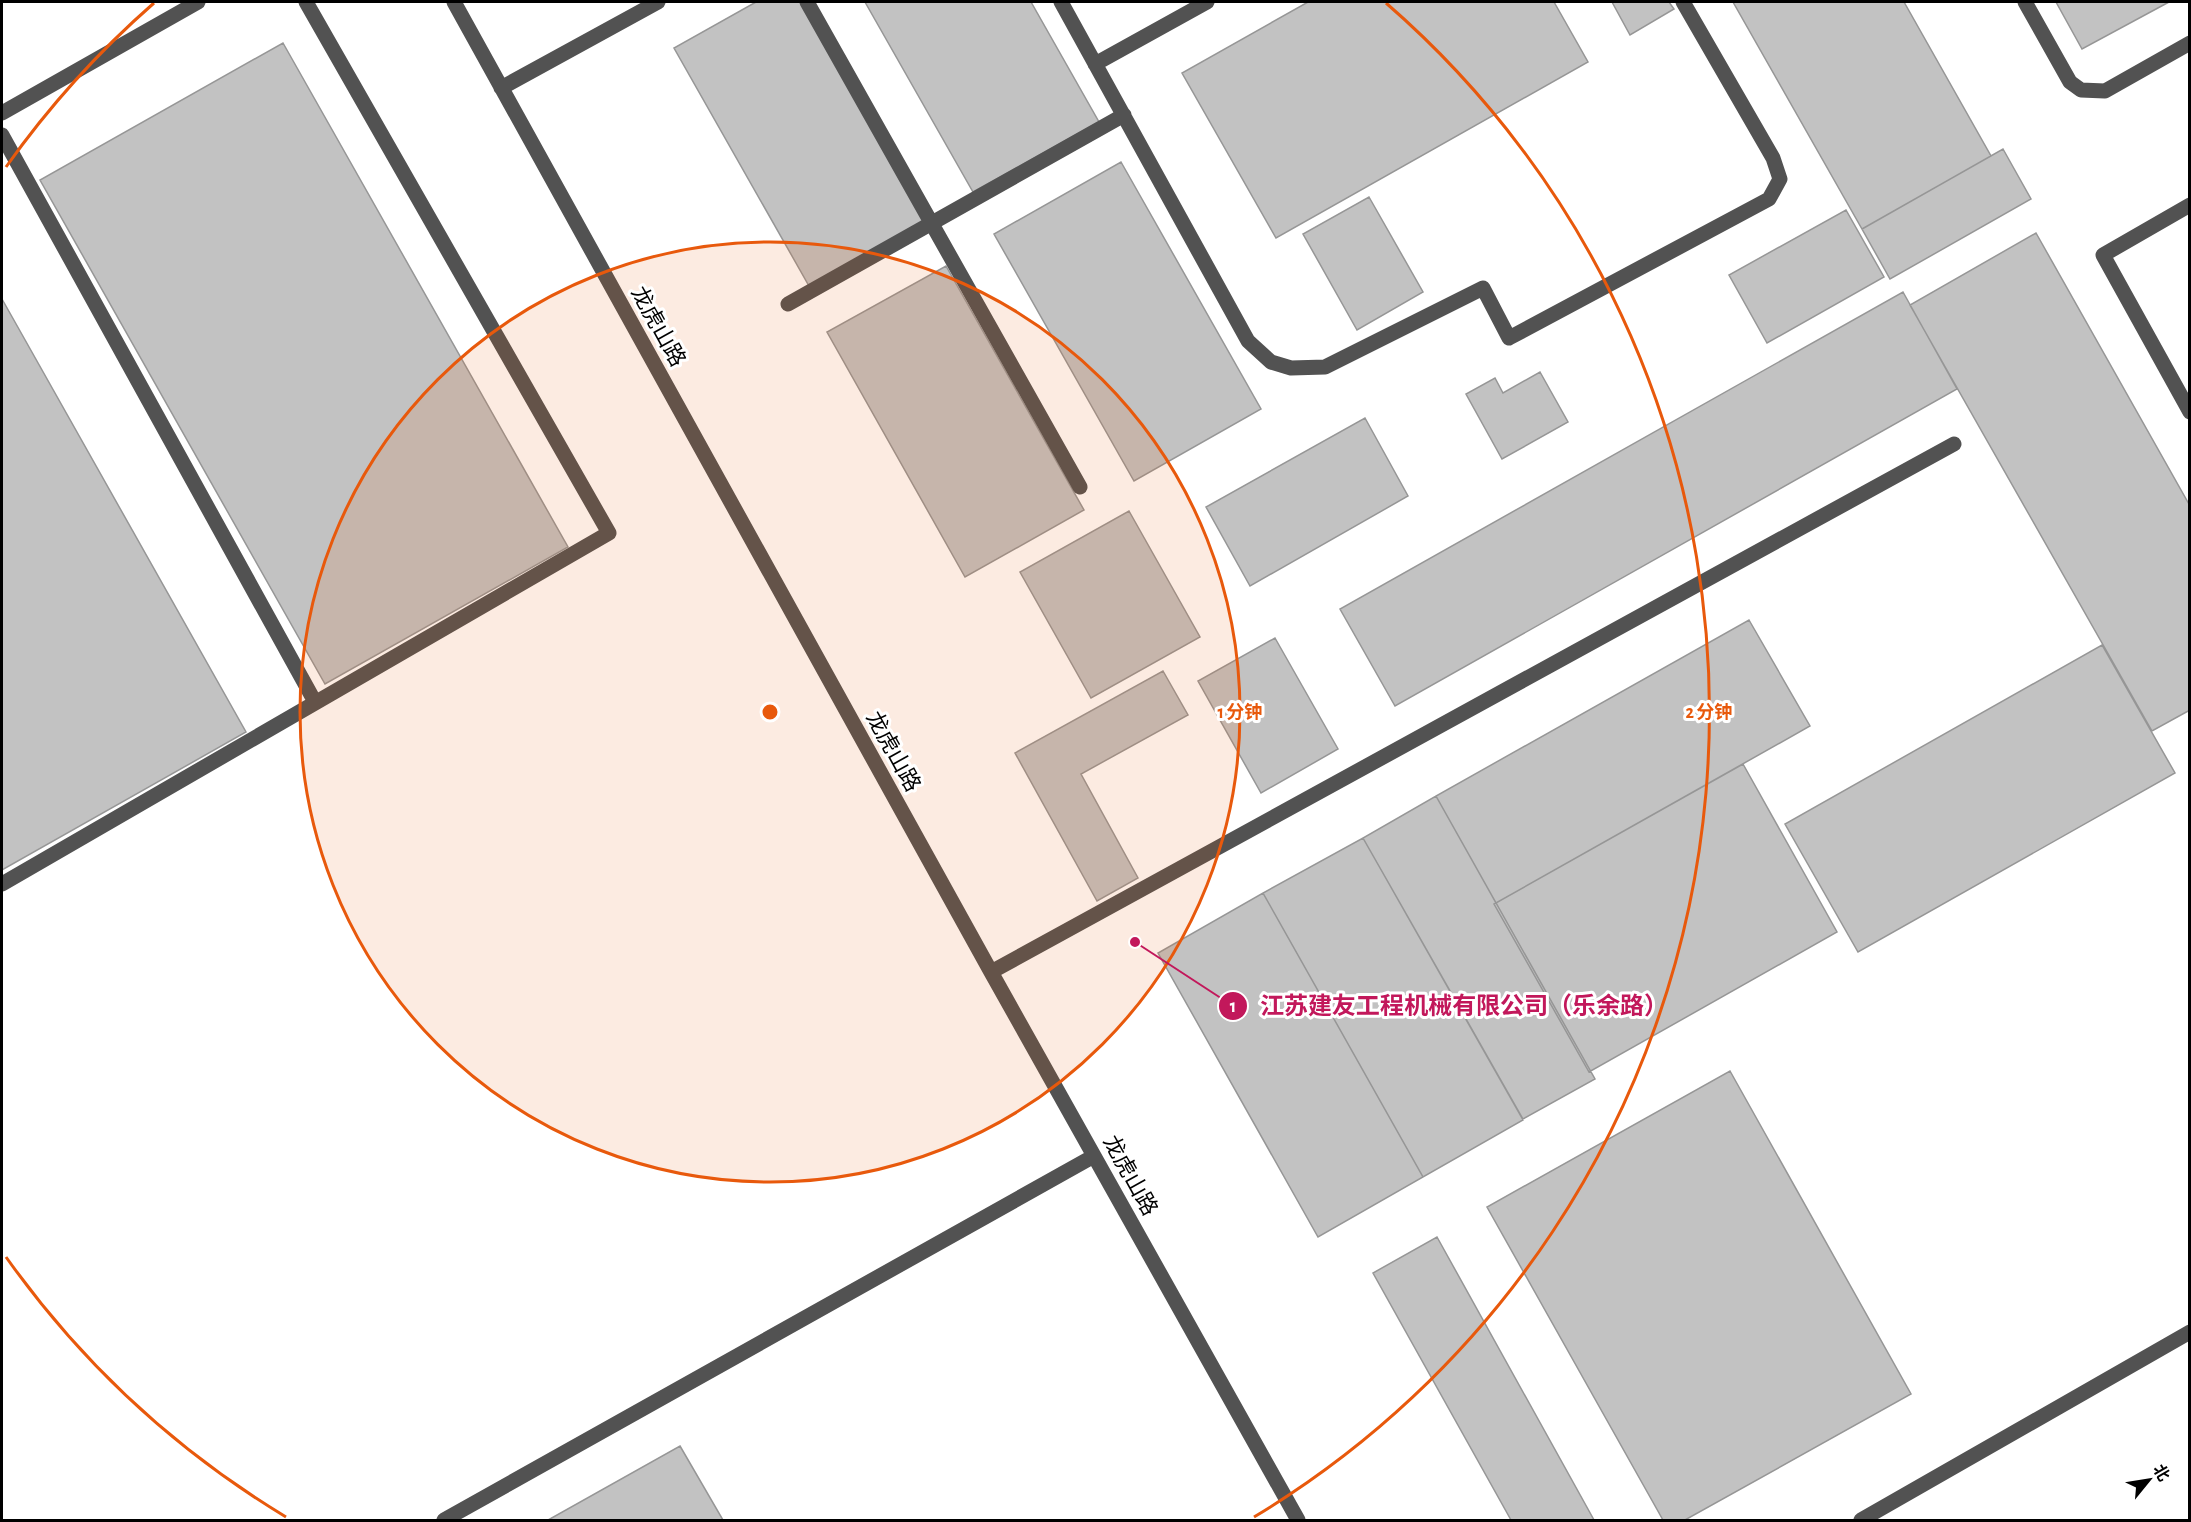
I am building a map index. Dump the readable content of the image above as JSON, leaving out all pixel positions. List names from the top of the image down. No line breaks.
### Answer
{"streets":{"street":["龙虎山路"]},"places":["江苏建友工程机械有限公司（乐余路）"],"north":"top right","rings":["1 分钟","2 分钟"]}
